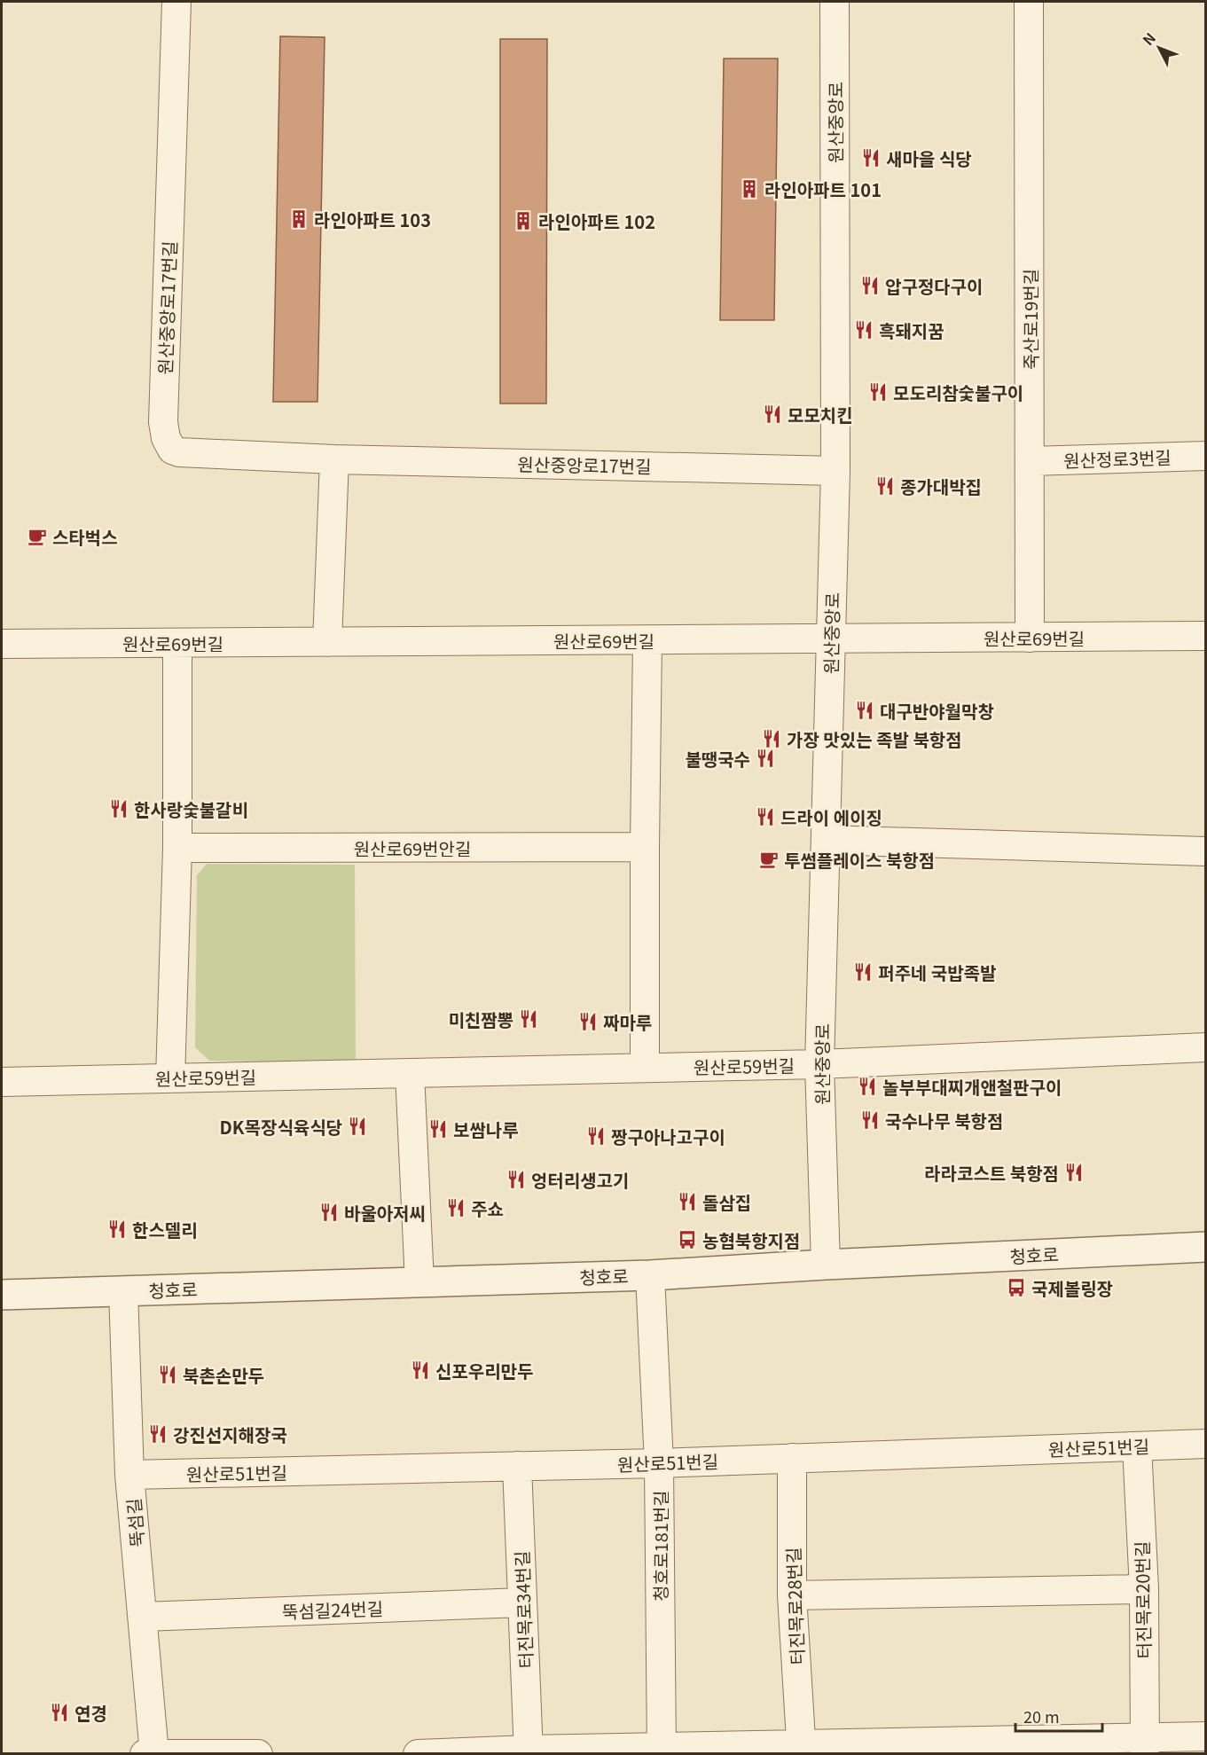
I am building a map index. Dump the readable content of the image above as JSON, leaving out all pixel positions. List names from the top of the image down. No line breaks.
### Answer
{"streets":{"street":["원산중앙로","원산중앙로17번길","죽산로19번길","원산정로3번길","원산로69번길","원산로69번안길","원산로59번길","청호로","원산로51번길","뚝섬길","청호로181번길","터진목로20번길","터진목로28번길","뚝섬길24번길","터진목로34번길"]},"crossings":[["원산중앙로","원산중앙로17번길"],["원산중앙로","원산로69번길"],["원산중앙로","원산로59번길"],["원산중앙로","청호로"],["죽산로19번길","원산정로3번길"],["죽산로19번길","원산로69번길"],["청호로","뚝섬길"],["청호로","청호로181번길"],["원산로51번길","뚝섬길"],["원산로51번길","청호로181번길"],["원산로51번길","터진목로20번길"],["원산로51번길","터진목로28번길"],["원산로51번길","터진목로34번길"],["뚝섬길","뚝섬길24번길"],["뚝섬길24번길","터진목로34번길"]],"places":{"restaurant":["새마을 식당","압구정다구이","흑돼지꿈","모도리참숯불구이","모모치킨","종가대박집","대구반야월막창","가장 맛있는 족발 북항점","불땡국수","한사랑숯불갈비","드라이 에이징","퍼주네 국밥족발","미친짬뽕","짜마루","놀부부대찌개앤철판구이","국수나무 북항점","DK목장식육식당","보쌈나루","짱구아나고구이","라라코스트 북항점","엉터리생고기","돌삼집","주쇼","바울아저씨","한스델리","신포우리만두","북촌손만두","강진선지해장국","연경"],"building":["라인아파트 101","라인아파트 103","라인아파트 102"],"cafe":["스타벅스","투썸플레이스 북항점"],"bus stop":["농협북항지점","국제볼링장"]},"scale_bar":"20 m","north":"top left"}
